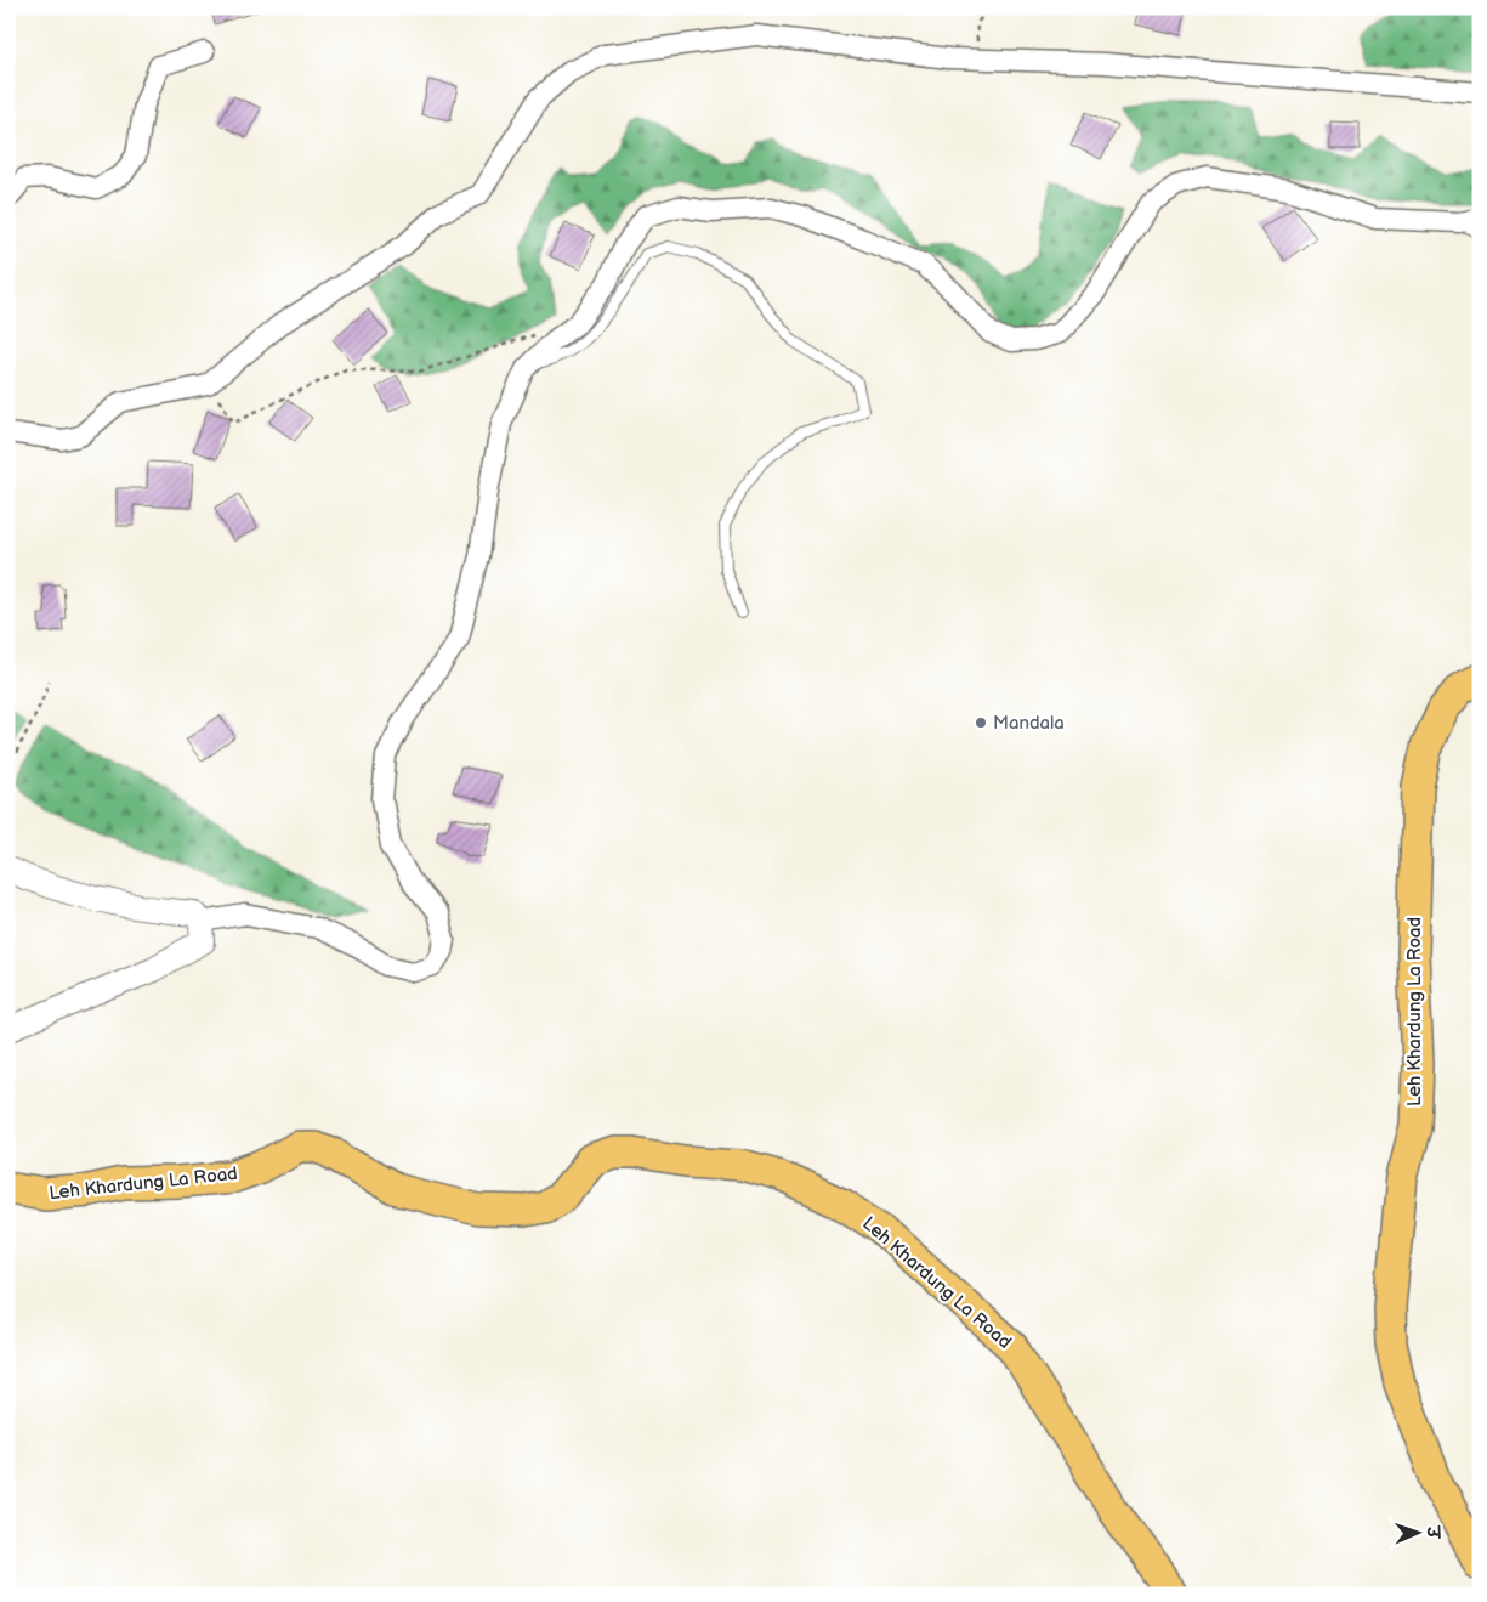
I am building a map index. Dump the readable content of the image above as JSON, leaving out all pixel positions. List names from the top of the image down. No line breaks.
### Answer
{"streets":{"main road":["Leh Khardung La Road"]},"places":["Mandala"],"north":"right"}
